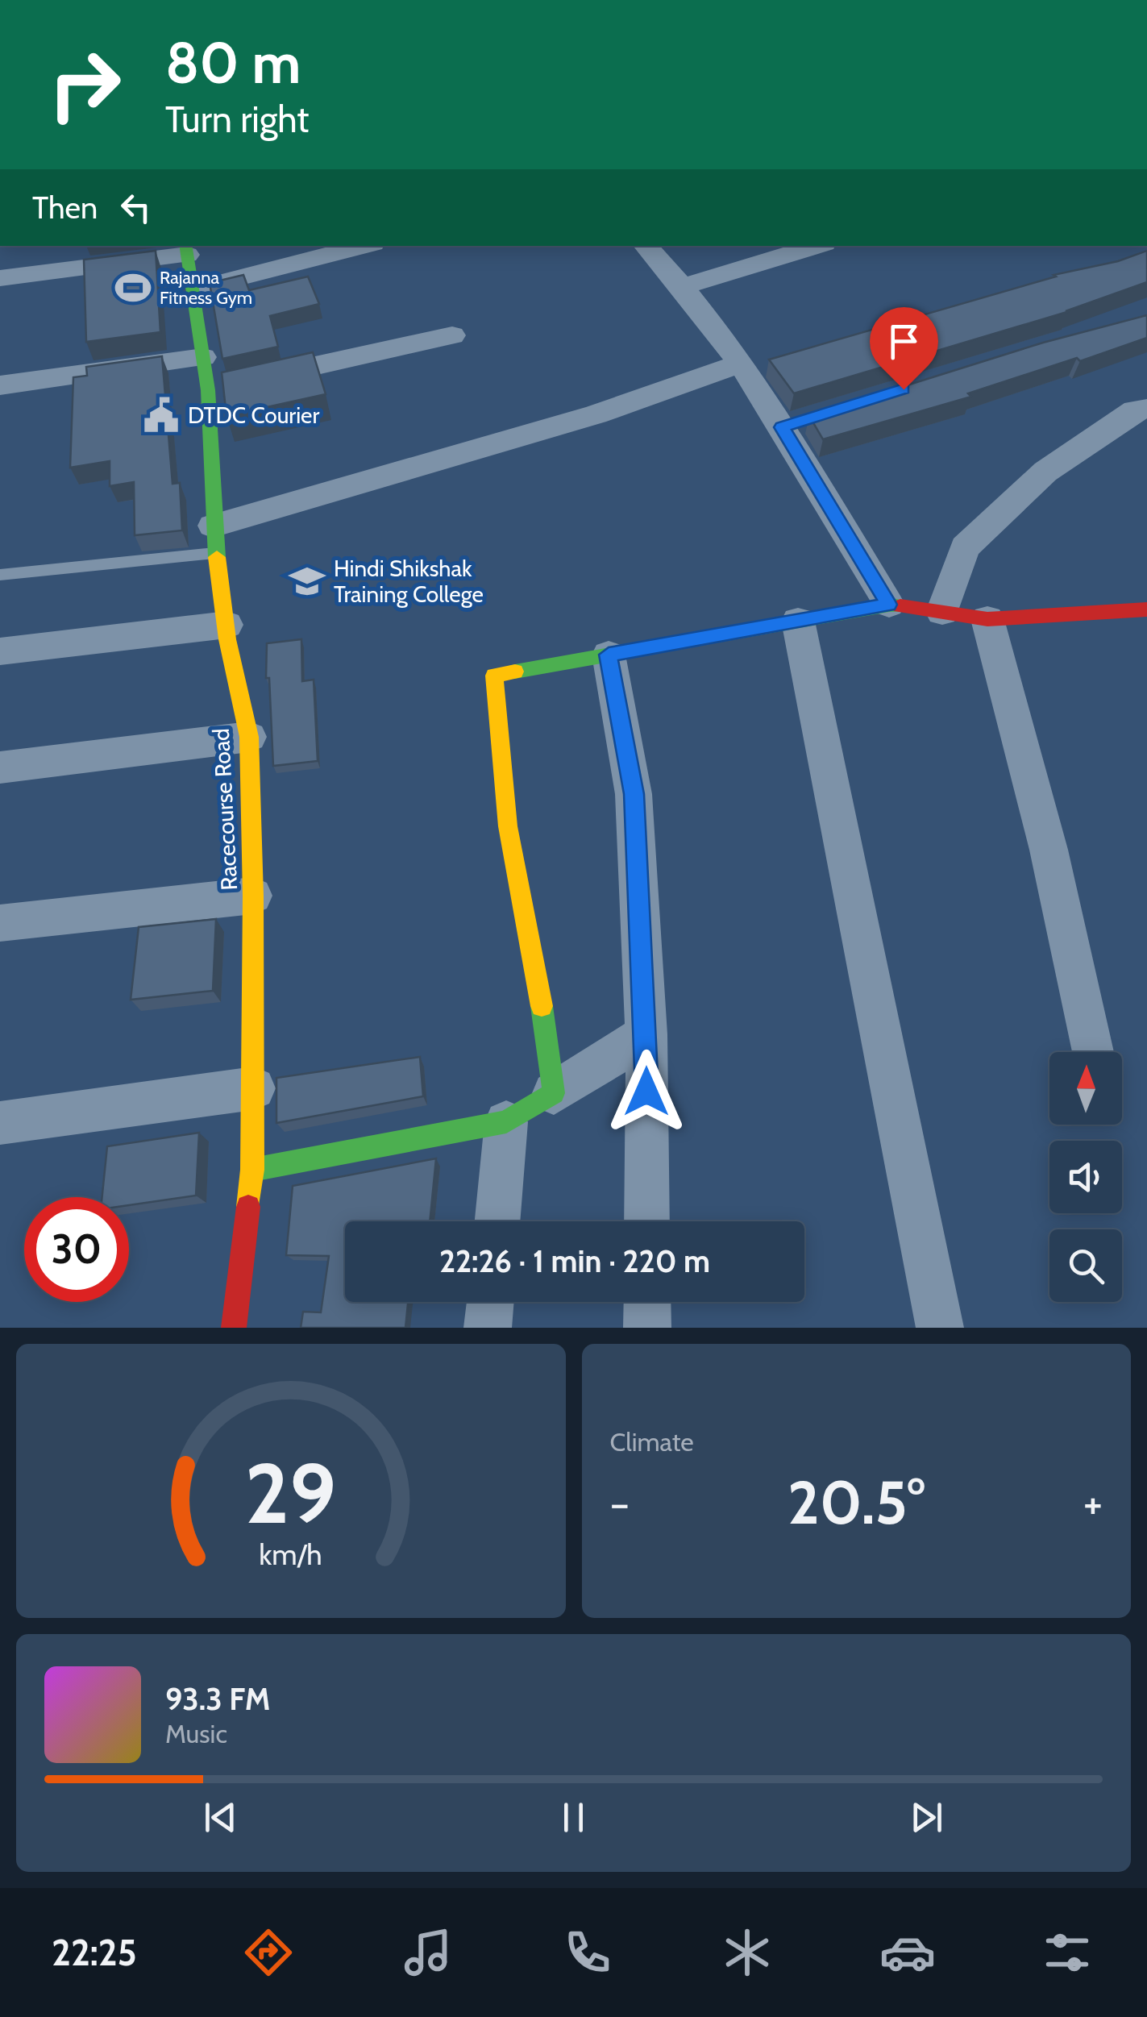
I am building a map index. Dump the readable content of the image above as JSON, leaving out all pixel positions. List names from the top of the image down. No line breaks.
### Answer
{"streets":{"street":["Racecourse Road"]},"places":{"sports":["Rajanna Fitness Gym"],"public building":["DTDC Courier"],"school or university":["Hindi Shikshak Training College"]},"north":"top","page":{"turn":["80 m","Turn right"],"then":"Then","limit":"30","trip":"22:26 · 1 min · 220 m","tile":"Climate","heat":["−","20.5°","+"],"song":["93.3 FM","Music"],"tabs":"22:25","gauge":["29","km/h"]}}
